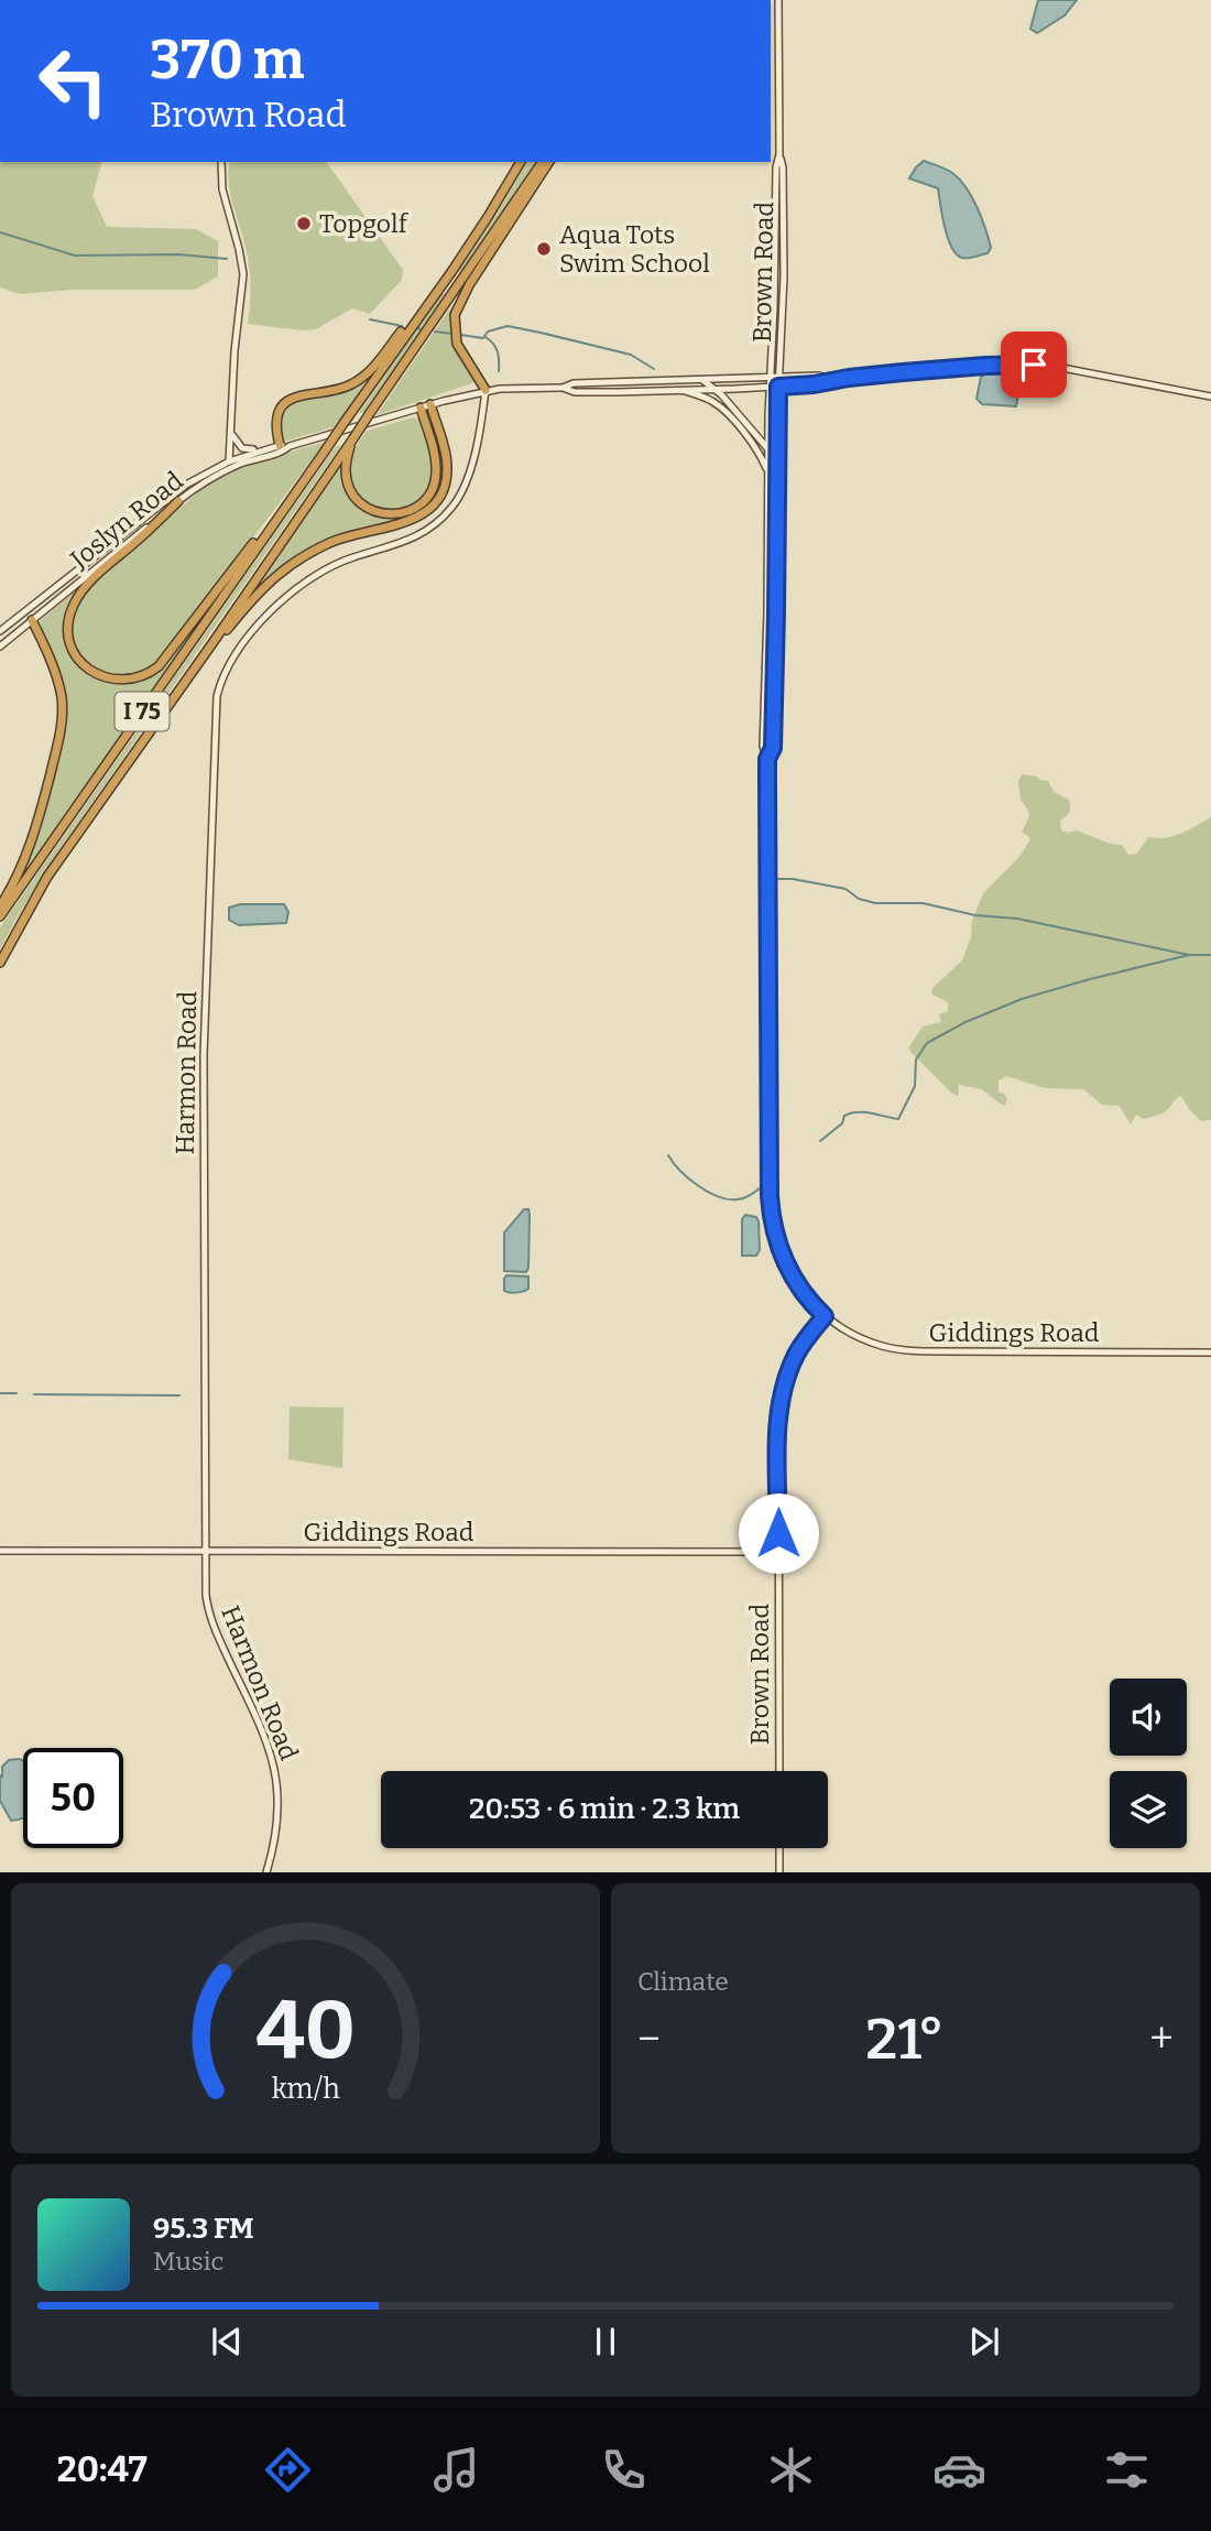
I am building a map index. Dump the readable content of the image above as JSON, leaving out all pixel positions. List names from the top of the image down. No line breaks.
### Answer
{"streets":{"highway":["I 75"],"main road":["Brown Road","Joslyn Road","Harmon Road","Giddings Road"]},"crossings":[["Brown Road","Joslyn Road"],["Brown Road","Giddings Road"],["Joslyn Road","Harmon Road"],["Harmon Road","Giddings Road"]],"places":["Topgolf","Aqua Tots Swim School"],"page":{"turn":["370 m","Brown Road"],"limit":"50","trip":"20:53 · 6 min · 2.3 km","tile":"Climate","heat":["−","21°","+"],"song":["95.3 FM","Music"],"tabs":"20:47","gauge":["40","km/h"]}}
